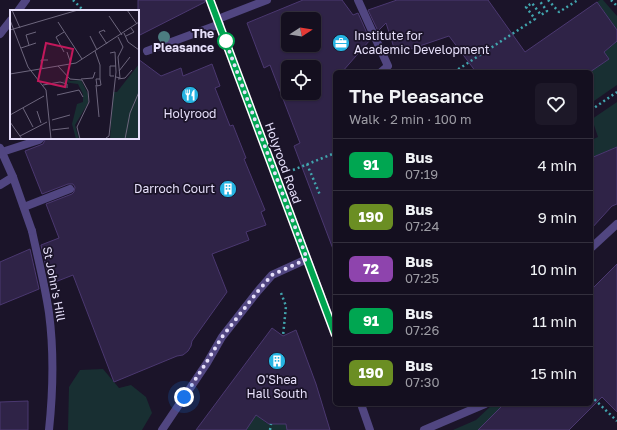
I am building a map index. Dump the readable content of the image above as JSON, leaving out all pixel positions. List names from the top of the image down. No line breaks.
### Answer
{"streets":{"street":["Holyrood Road","St John's Hill"]},"places":{"other":["The Pleasance"],"office":["Institute for Academic Development"],"restaurant":["Holyrood"],"building":["Darroch Court","O'Shea Hall South"]},"lines":["bus line 91"],"north":"right","page":{"heading":["The Pleasance","Walk · 2 min · 100 m"],"list":[{"mark":"91","name":"Bus","note":"07:19","value":"4 min"},{"mark":"190","name":"Bus","note":"07:24","value":"9 min"},{"mark":"72","name":"Bus","note":"07:25","value":"10 min"},{"mark":"91","name":"Bus","note":"07:26","value":"11 min"},{"mark":"190","name":"Bus","note":"07:30","value":"15 min"}]}}
